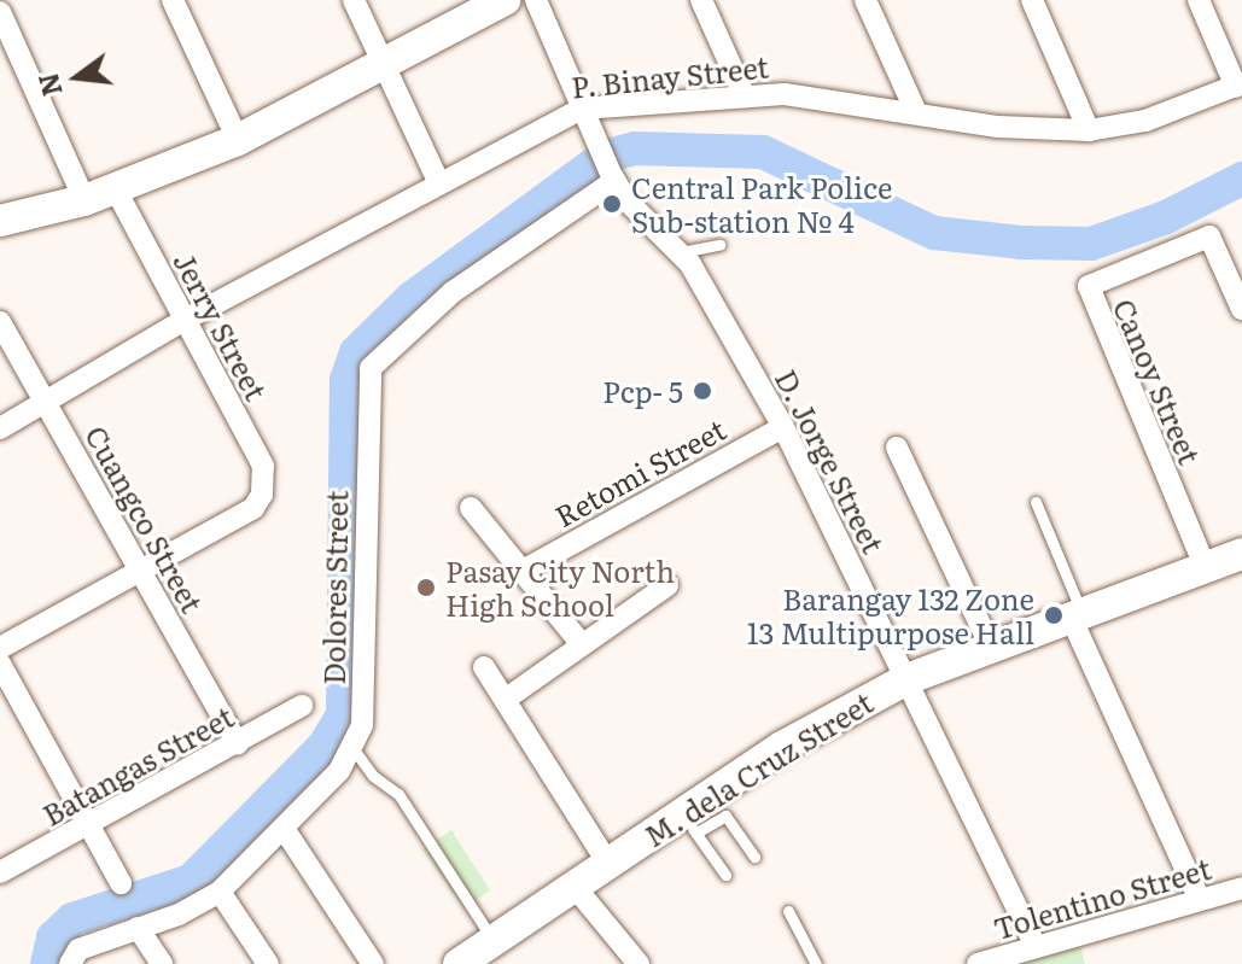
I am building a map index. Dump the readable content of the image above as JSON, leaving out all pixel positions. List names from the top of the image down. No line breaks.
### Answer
{"streets":{"street":["P. Binay Street","Jerry Street","Canoy Street","D. Jorge Street","Retomi Street","Cuangco Street","Dolores Street","Batangas Street","M. dela Cruz Street","Tolentino Street"]},"crossings":[["P. Binay Street","Jerry Street"],["P. Binay Street","D. Jorge Street"],["P. Binay Street","Cuangco Street"],["Jerry Street","Cuangco Street"],["Canoy Street","M. dela Cruz Street"],["D. Jorge Street","Retomi Street"],["D. Jorge Street","Dolores Street"],["D. Jorge Street","M. dela Cruz Street"],["D. Jorge Street","Tolentino Street"],["Cuangco Street","Batangas Street"]],"places":["Central Park Police Sub-station № 4","Pcp- 5","Pasay City North High School","Barangay 132 Zone 13 Multipurpose Hall"],"north":"left"}
